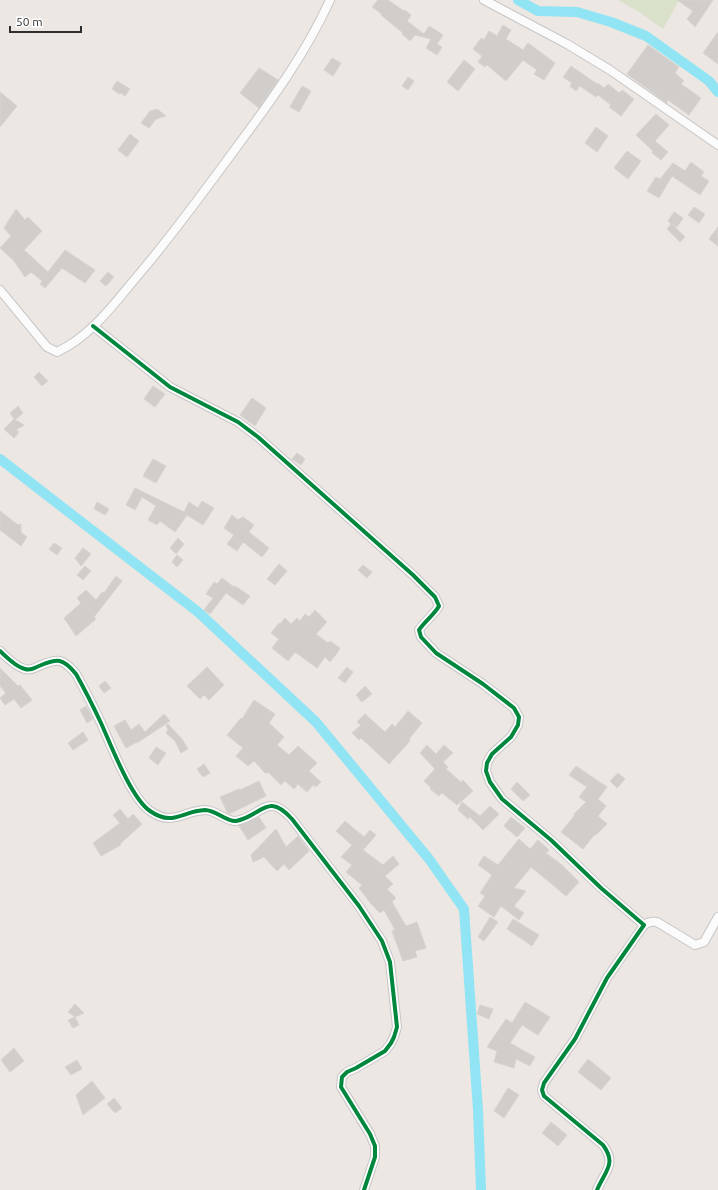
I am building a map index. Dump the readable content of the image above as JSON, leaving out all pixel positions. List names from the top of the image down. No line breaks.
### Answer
{"scale_bar":"50 m"}
